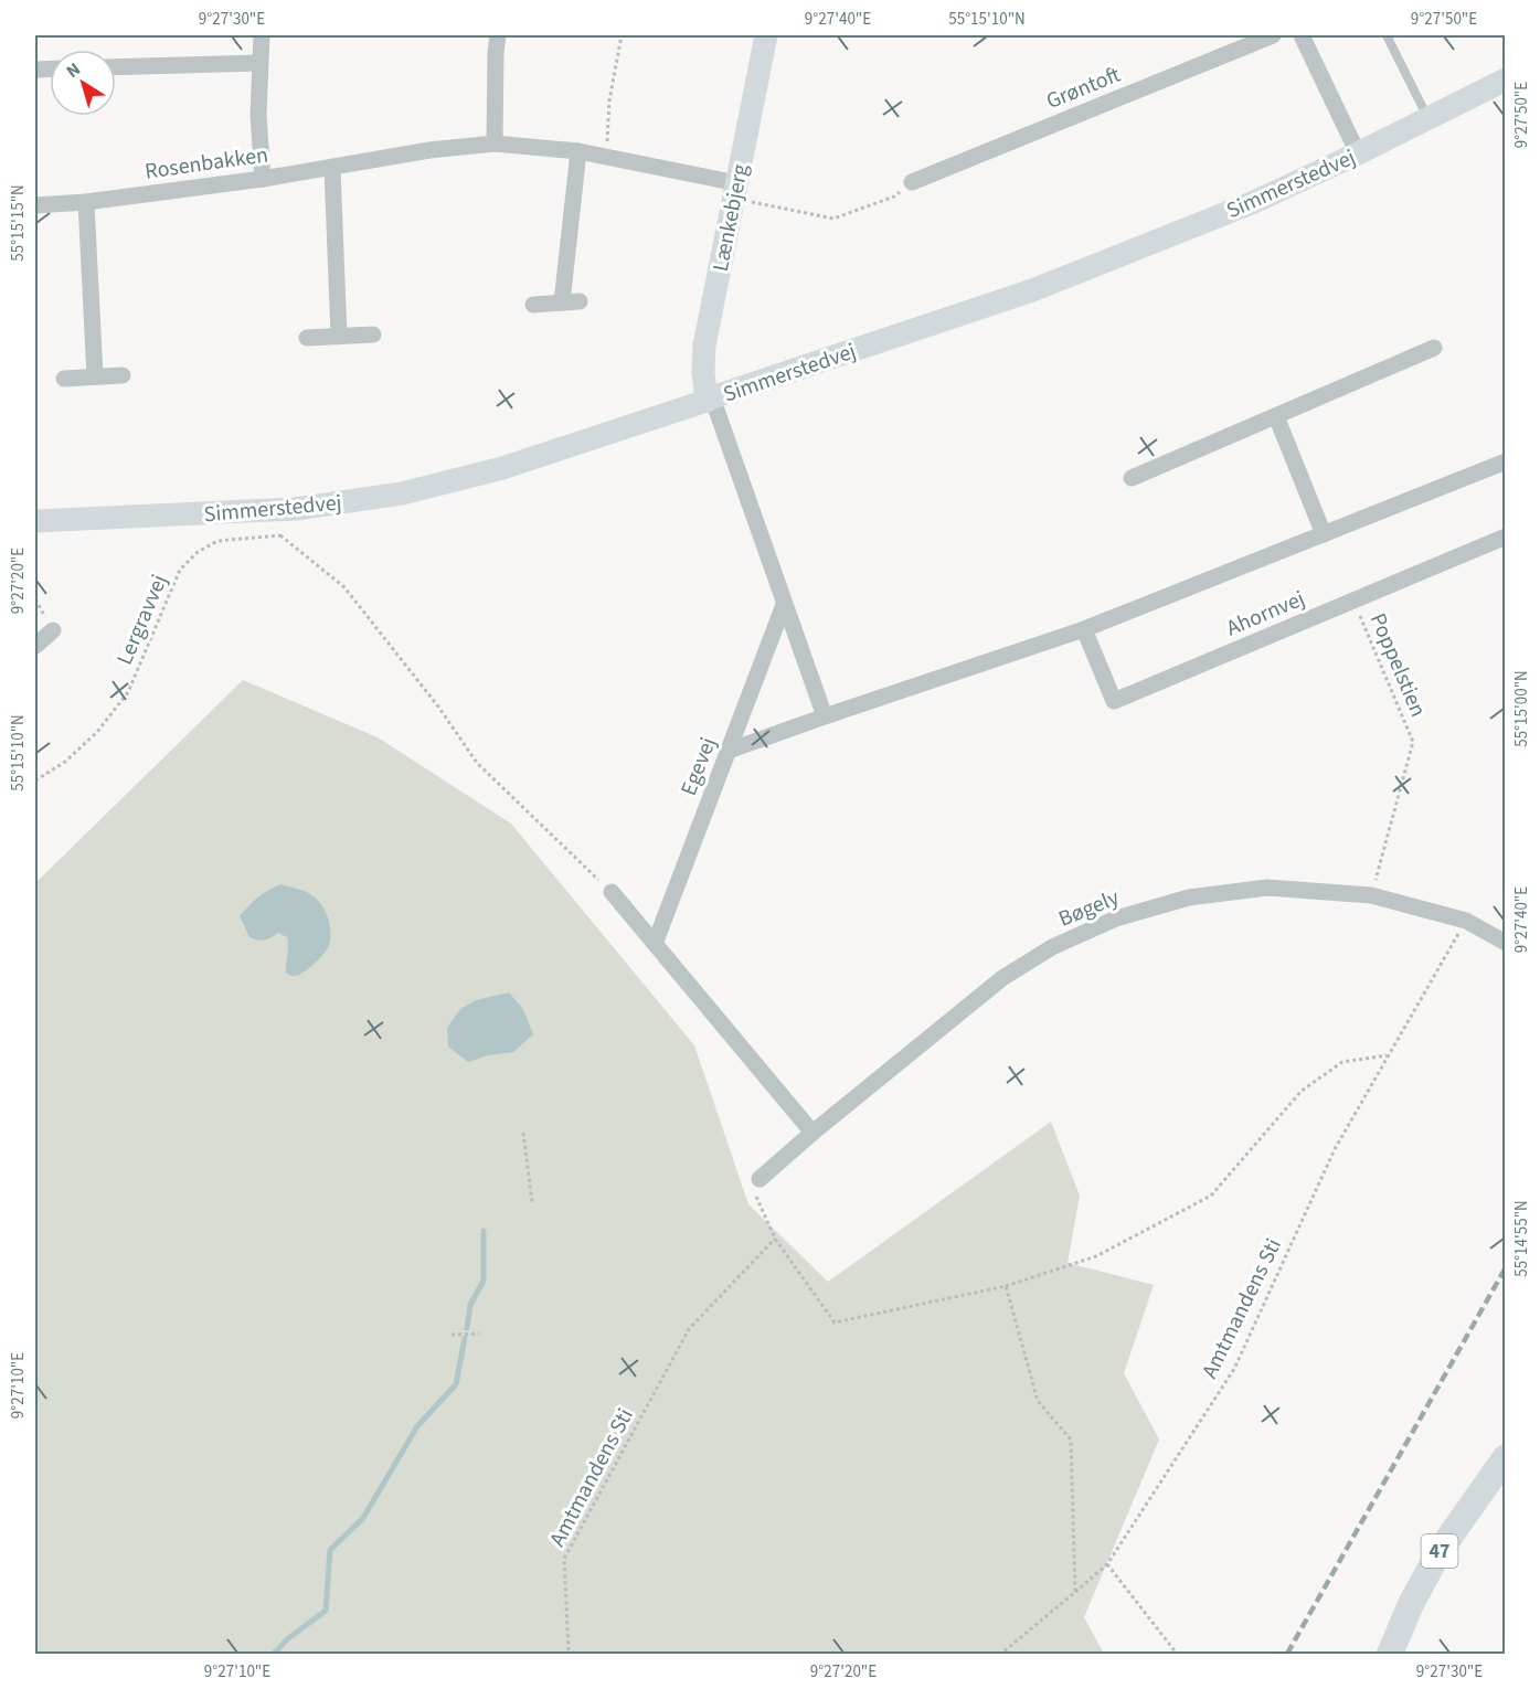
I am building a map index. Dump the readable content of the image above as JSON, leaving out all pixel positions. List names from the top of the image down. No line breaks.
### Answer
{"streets":{"main road":["47"],"street":["Grøntoft","Rosenbakken","Simmerstedvej","Lænkebjerg","Ahornvej","Egevej","Bøgely"],"path":["Lergravvej","Poppelstien","Amtmandens Sti"]},"crossings":[["Rosenbakken","Lænkebjerg"],["Simmerstedvej","Lænkebjerg"],["Ahornvej","Poppelstien"],["Poppelstien","Bøgely"],["Bøgely","Amtmandens Sti"]],"north":"top left","coordinates":["9°27'30\"E","9°27'40\"E","55°15'10\"N","9°27'50\"E","55°15'15\"N","9°27'20\"E","55°15'00\"N","55°14'55\"N","9°27'10\"E"]}
